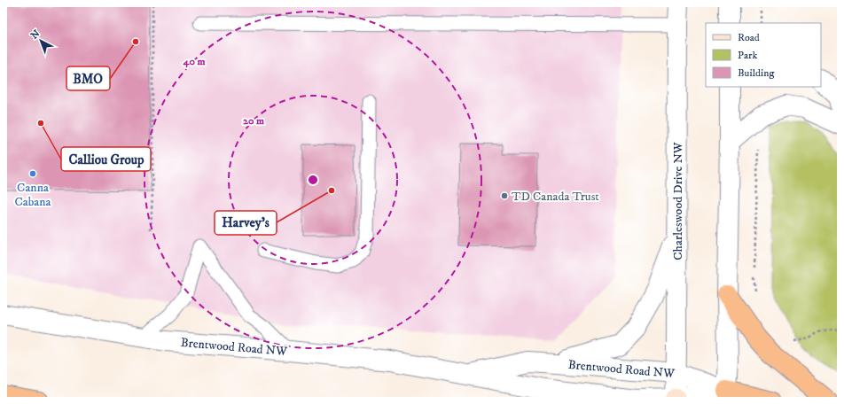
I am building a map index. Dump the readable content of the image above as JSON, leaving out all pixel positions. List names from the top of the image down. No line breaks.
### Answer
{"streets":{"street":["Charleswood Drive NW","Brentwood Road NW"]},"crossings":[["Charleswood Drive NW","Brentwood Road NW"]],"places":["BMO","Calliou Group","Canna Cabana","Harvey's","TD Canada Trust"],"legend":["Road","Park","Building"],"north":"top left","rings":["40 m","20 m"]}
